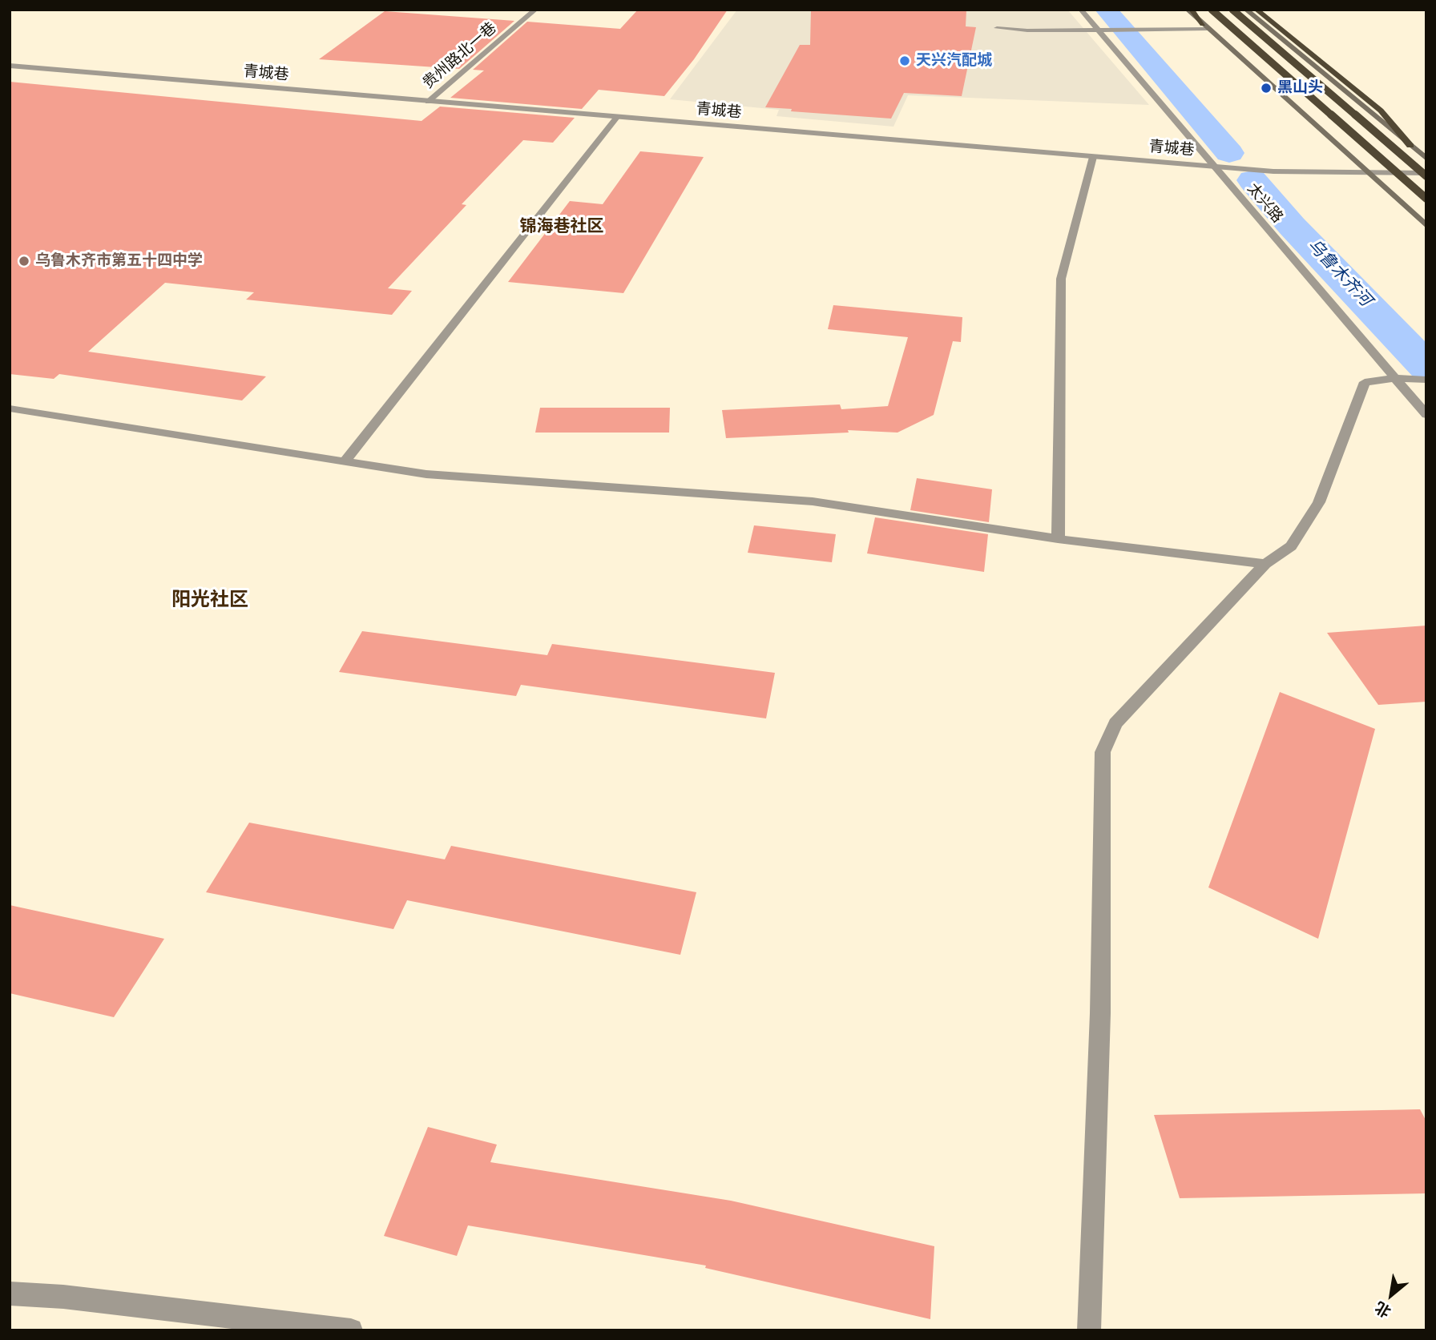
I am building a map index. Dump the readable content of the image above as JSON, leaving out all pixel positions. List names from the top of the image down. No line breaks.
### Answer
{"streets":{"street":["贵州路北一巷","青城巷","太兴路"]},"crossings":[["贵州路北一巷","青城巷"],["青城巷","太兴路"]],"districts":["锦海巷社区","阳光社区"],"water":["乌鲁木齐河"],"places":["天兴汽配城","黑山头","乌鲁木齐市第五十四中学"],"north":"bottom left"}
